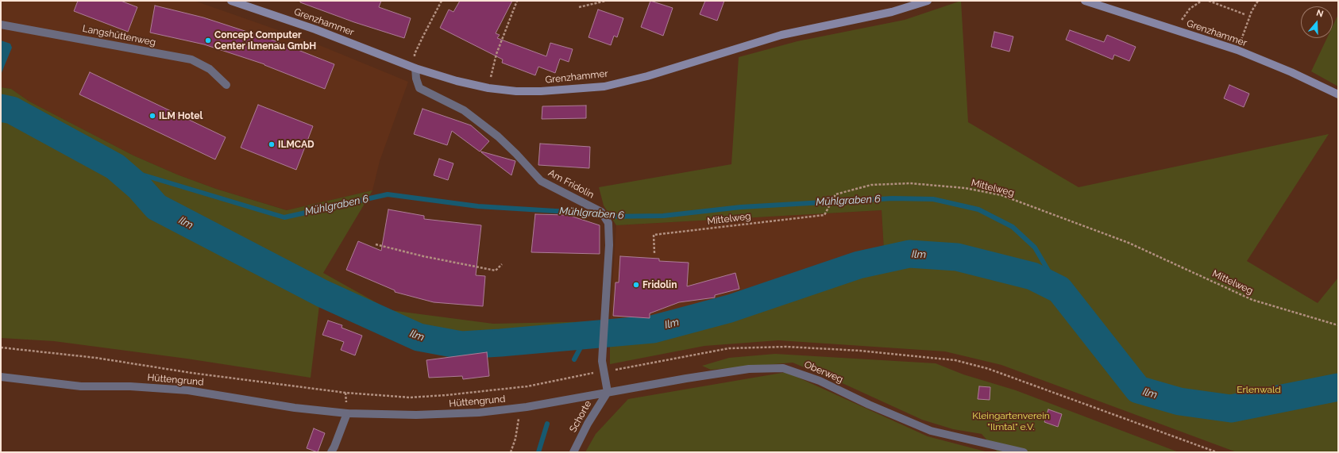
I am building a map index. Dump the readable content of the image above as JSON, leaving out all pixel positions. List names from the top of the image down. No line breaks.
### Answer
{"streets":{"main road":["Grenzhammer"],"street":["Langshüttenweg","Am Fridolin","Oberweg","Hüttengrund","Schorte"],"path":["Mittelweg"]},"crossings":[["Grenzhammer","Am Fridolin"],["Am Fridolin","Oberweg"],["Am Fridolin","Hüttengrund"],["Am Fridolin","Schorte"],["Oberweg","Hüttengrund"],["Oberweg","Schorte"],["Hüttengrund","Schorte"]],"water":["Mühlgraben 6","Ilm"],"parks":["Erlenwald","Kleingartenverein \"Ilmtal\" e.V."],"places":["Concept Computer Center Ilmenau GmbH","ILM Hotel","ILMCAD","Fridolin"],"north":"top"}
